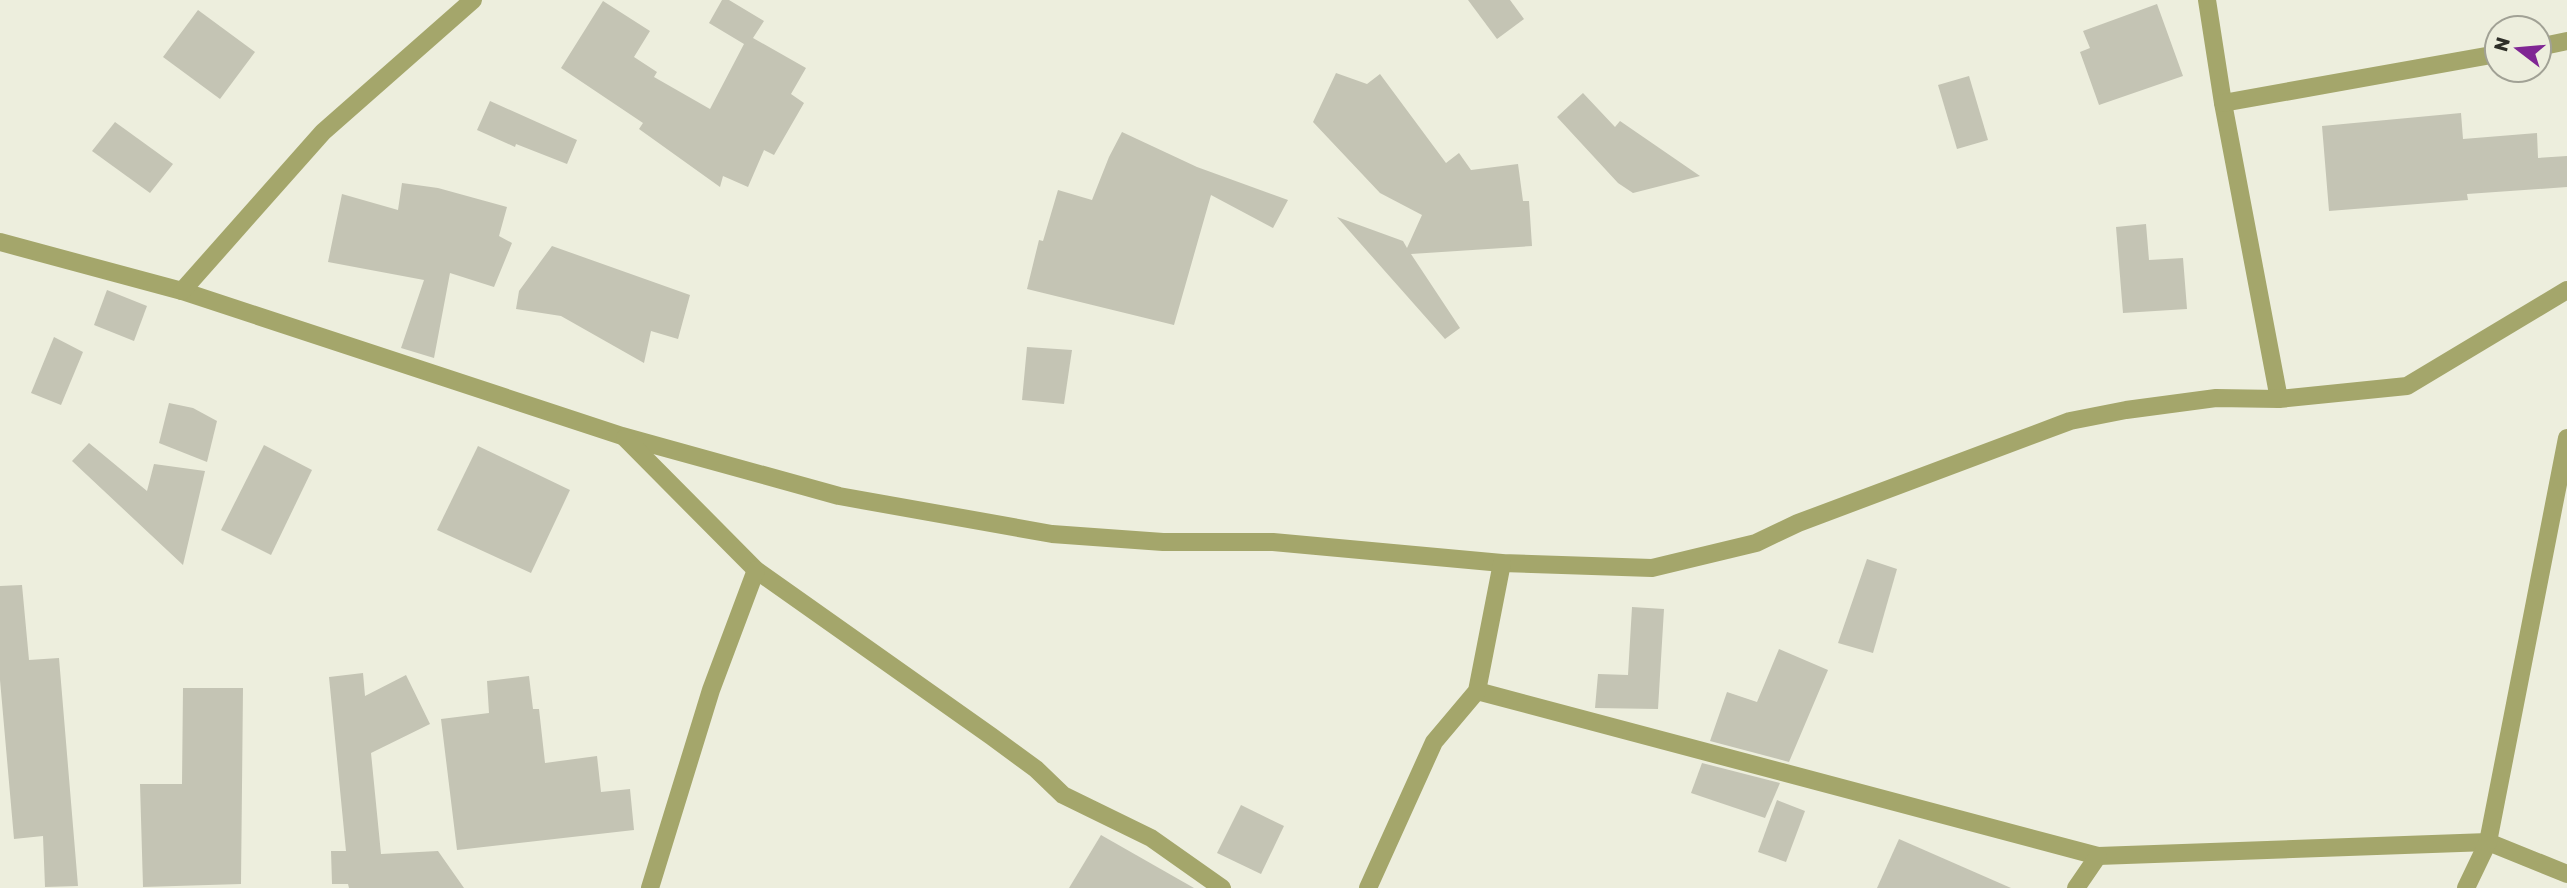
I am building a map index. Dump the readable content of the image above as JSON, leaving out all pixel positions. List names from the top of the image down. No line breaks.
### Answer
{"north":"left"}
